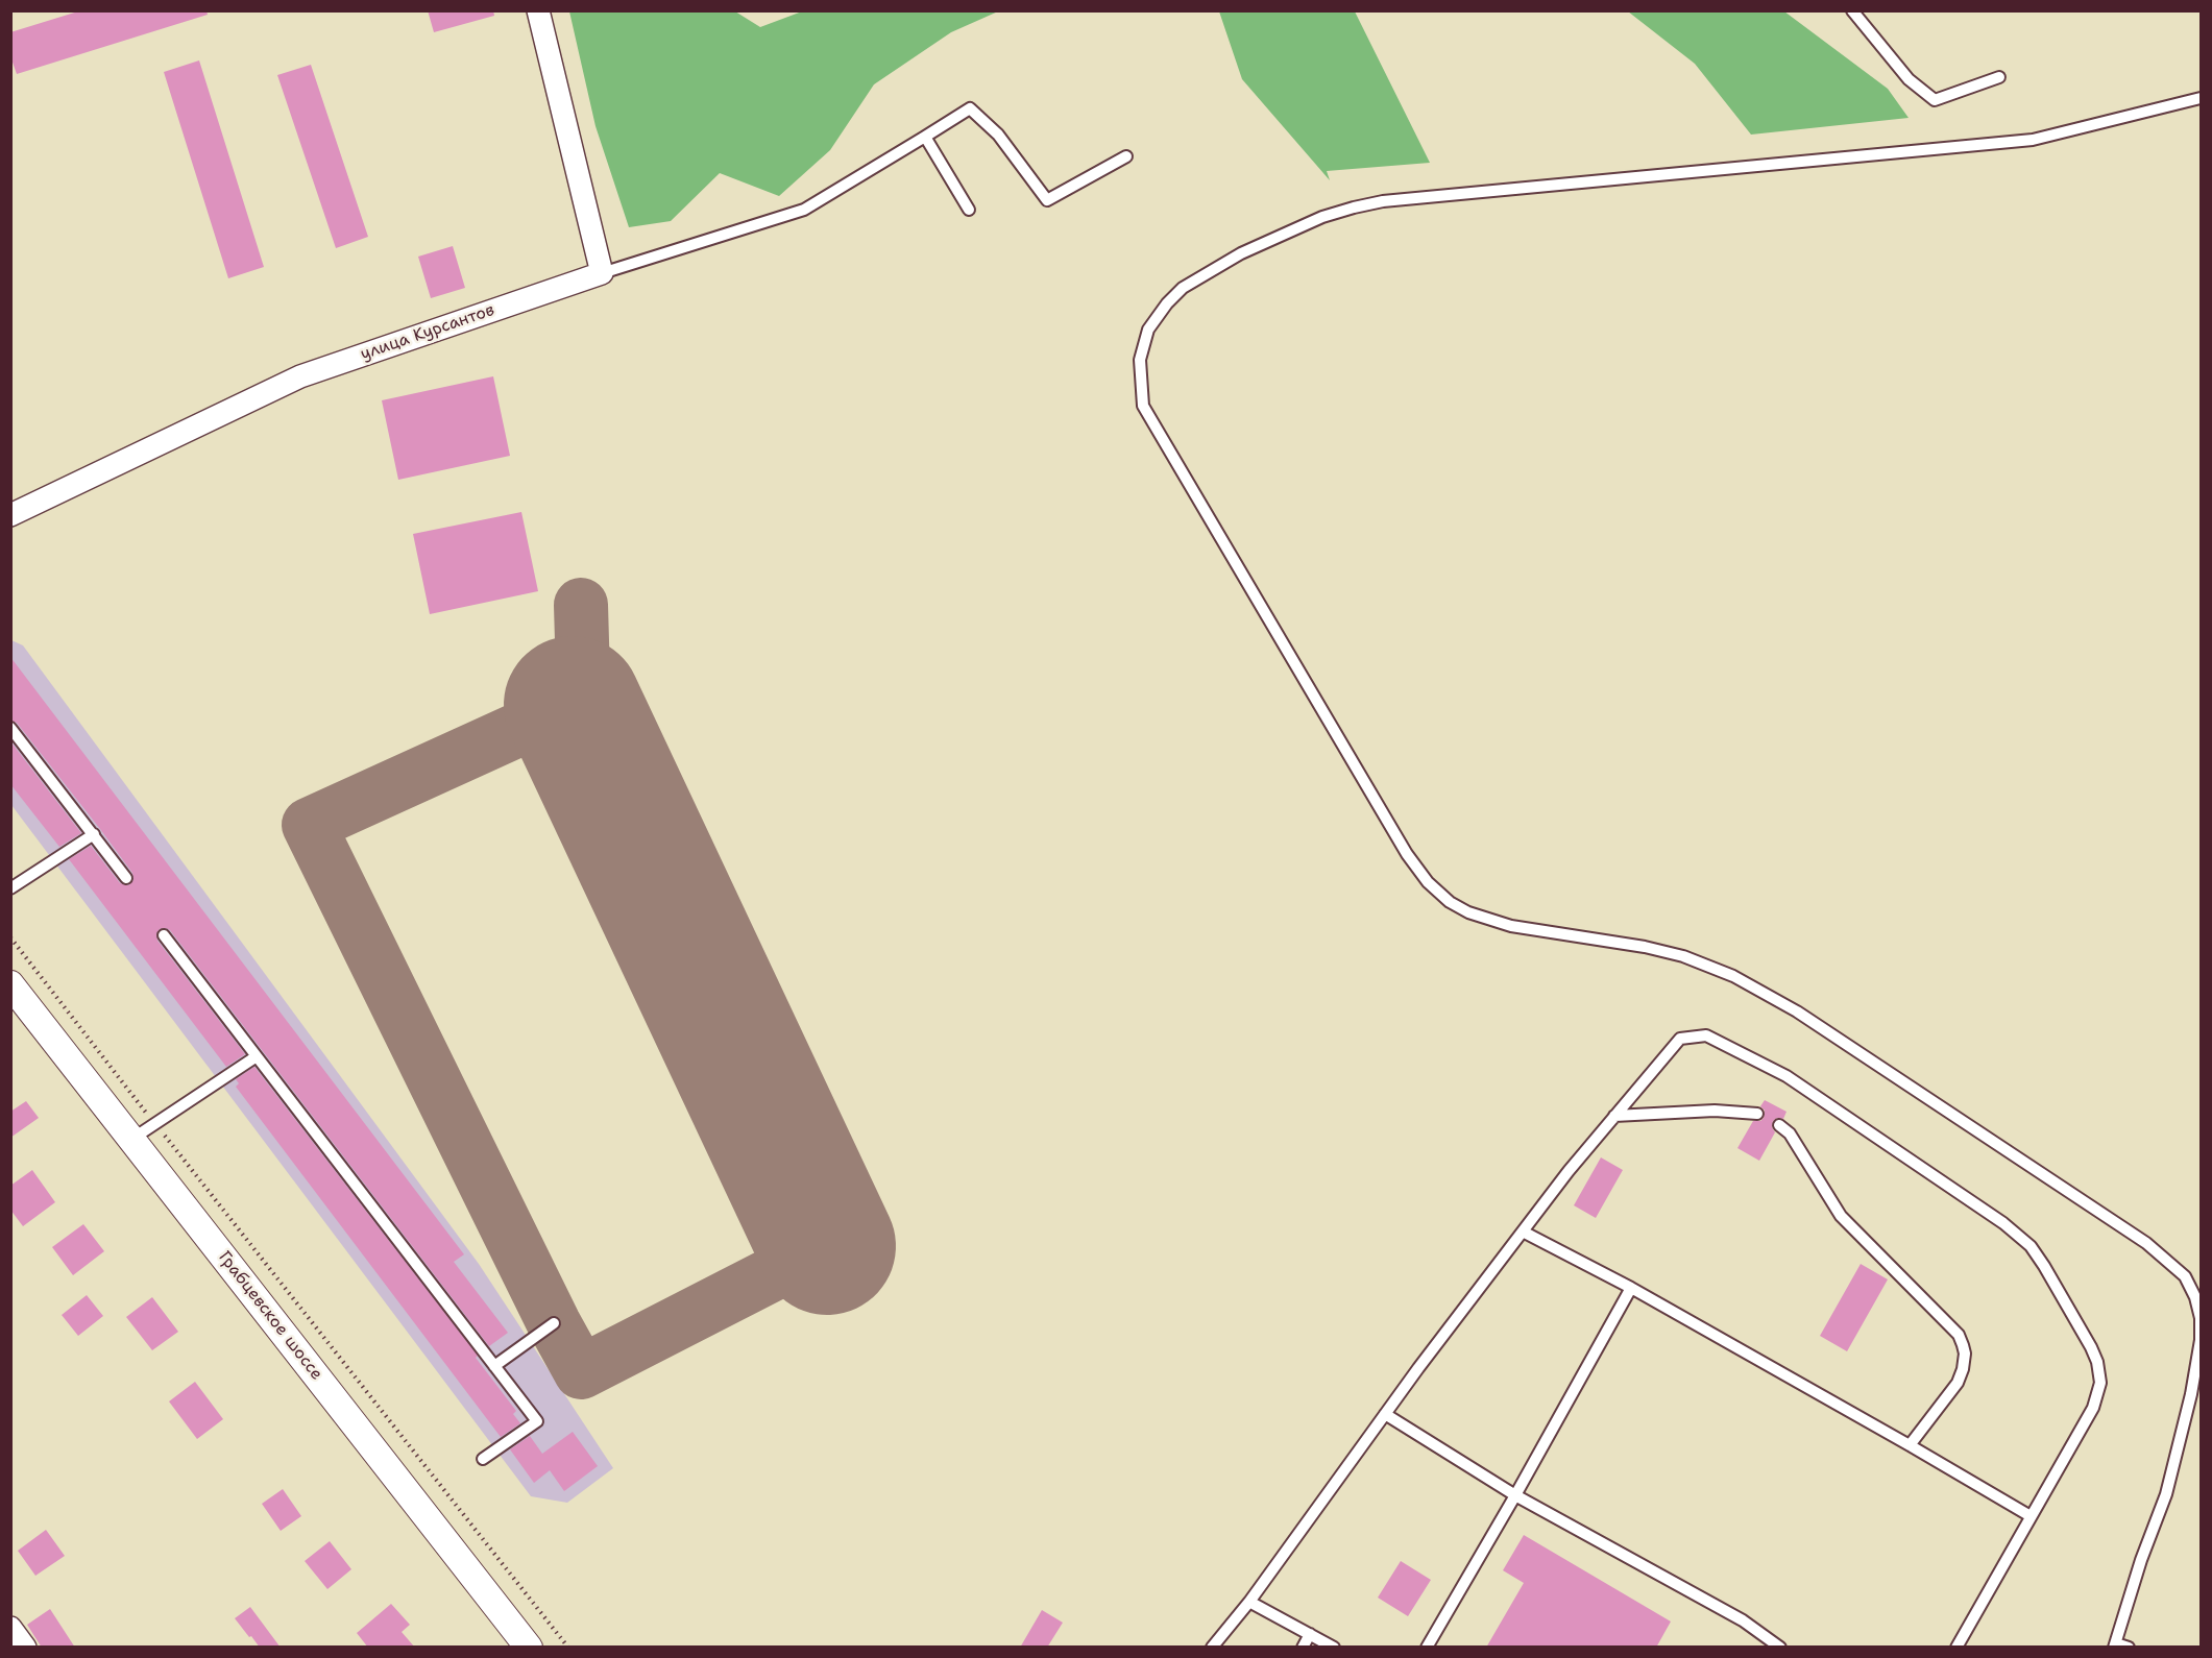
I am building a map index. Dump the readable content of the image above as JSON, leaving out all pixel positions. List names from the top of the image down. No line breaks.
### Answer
{"streets":{"street":["улица Курсантов","Грабцевское шоссе"]}}
